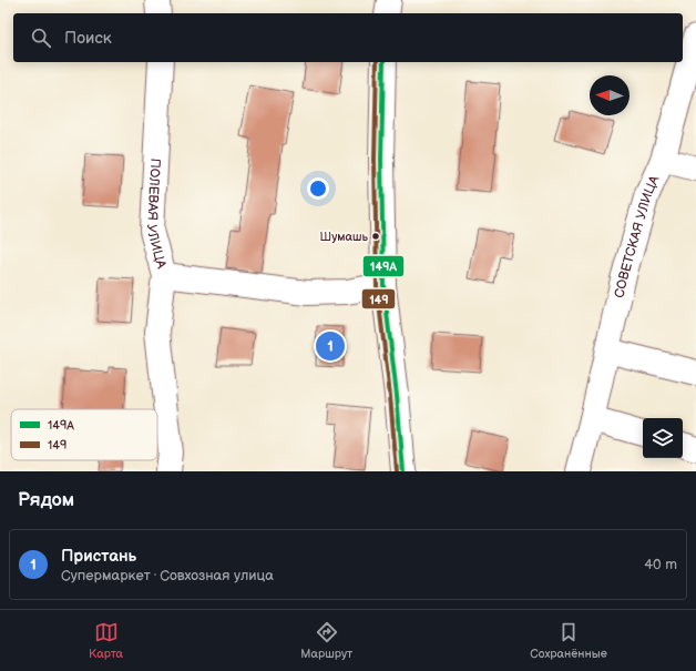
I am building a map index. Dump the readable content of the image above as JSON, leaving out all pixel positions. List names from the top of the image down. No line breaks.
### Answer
{"streets":{"street":["ПОЛЕВАЯ УЛИЦА","СОВЕТСКАЯ УЛИЦА"]},"places":["Шумашь"],"lines":["transit line 149А","transit line 149"],"legend":["149А","149"],"north":"left","page":{"search":"Поиск","pins":"1","heading":"Рядом","list":[{"mark":"1","name":"Пристань","note":"Супермаркет · Совхозная улица","value":"40 m"}],"nav":["Карта","Маршрут","Сохранённые"]}}
